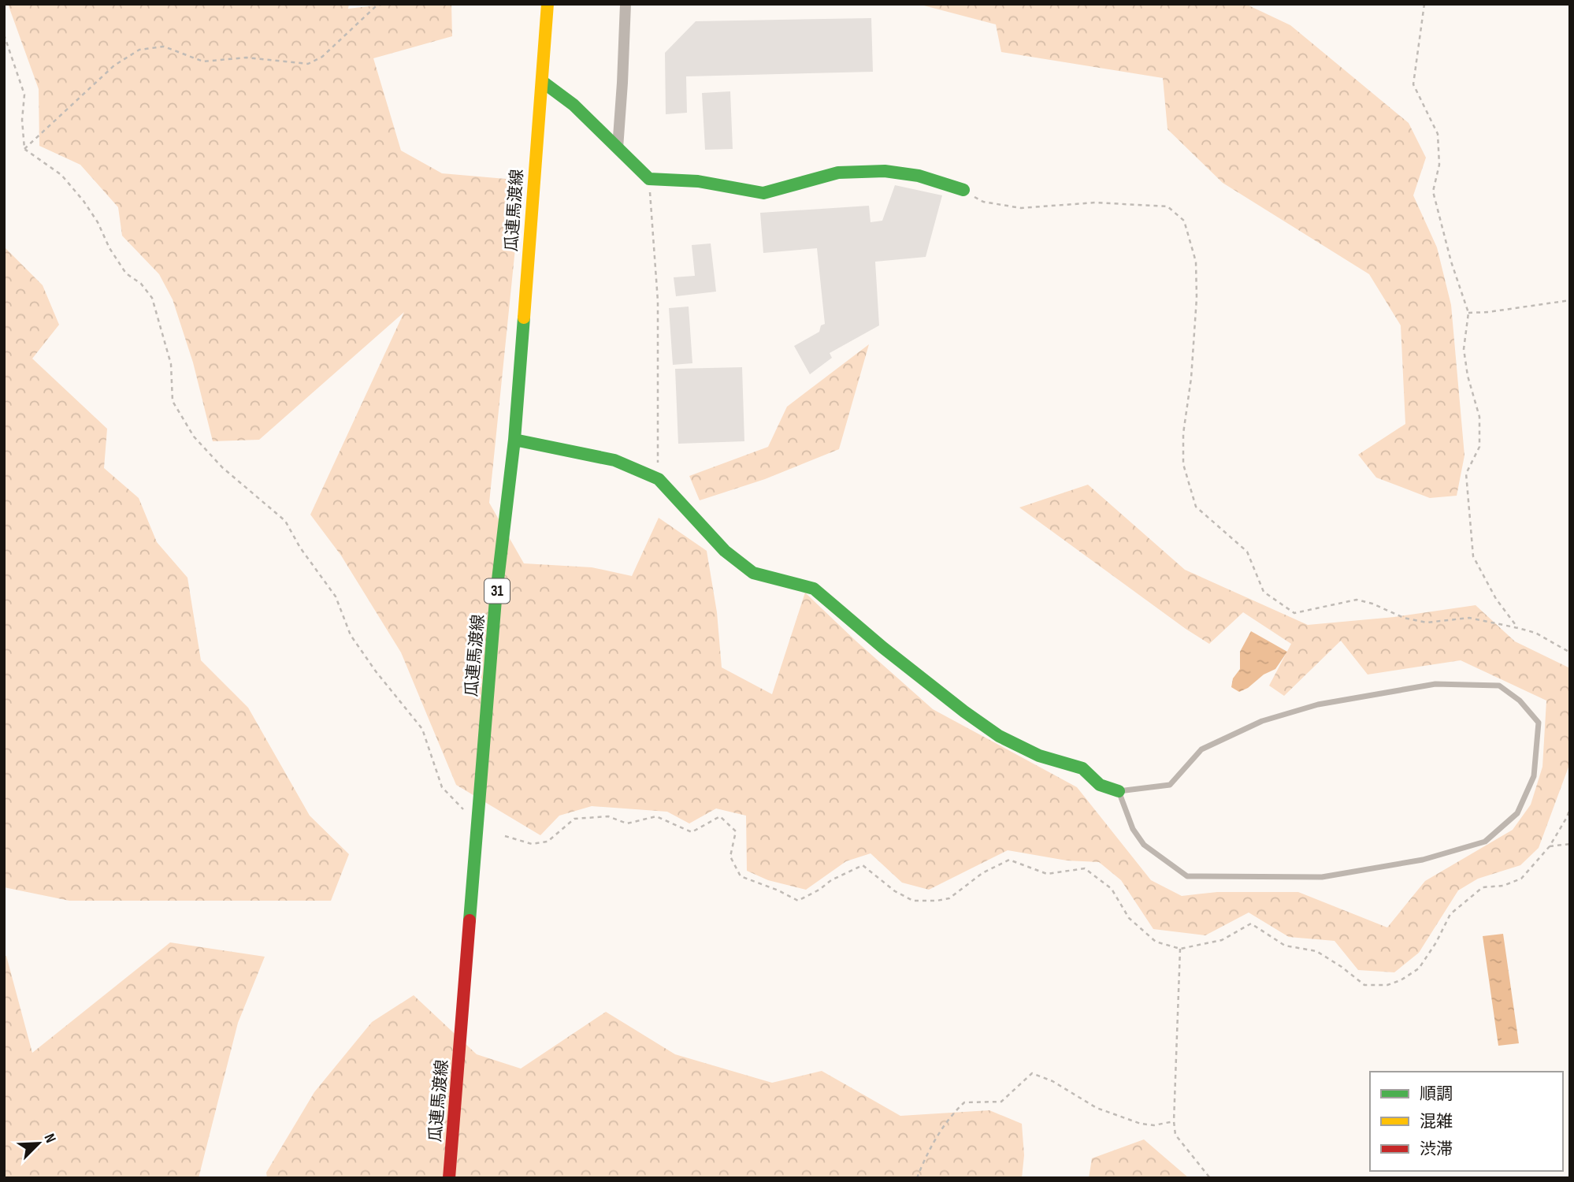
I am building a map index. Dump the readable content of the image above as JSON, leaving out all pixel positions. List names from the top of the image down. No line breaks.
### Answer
{"streets":{"street":["瓜連馬渡線","31"]},"legend":["順調","混雑","渋滞"],"north":"top right"}
